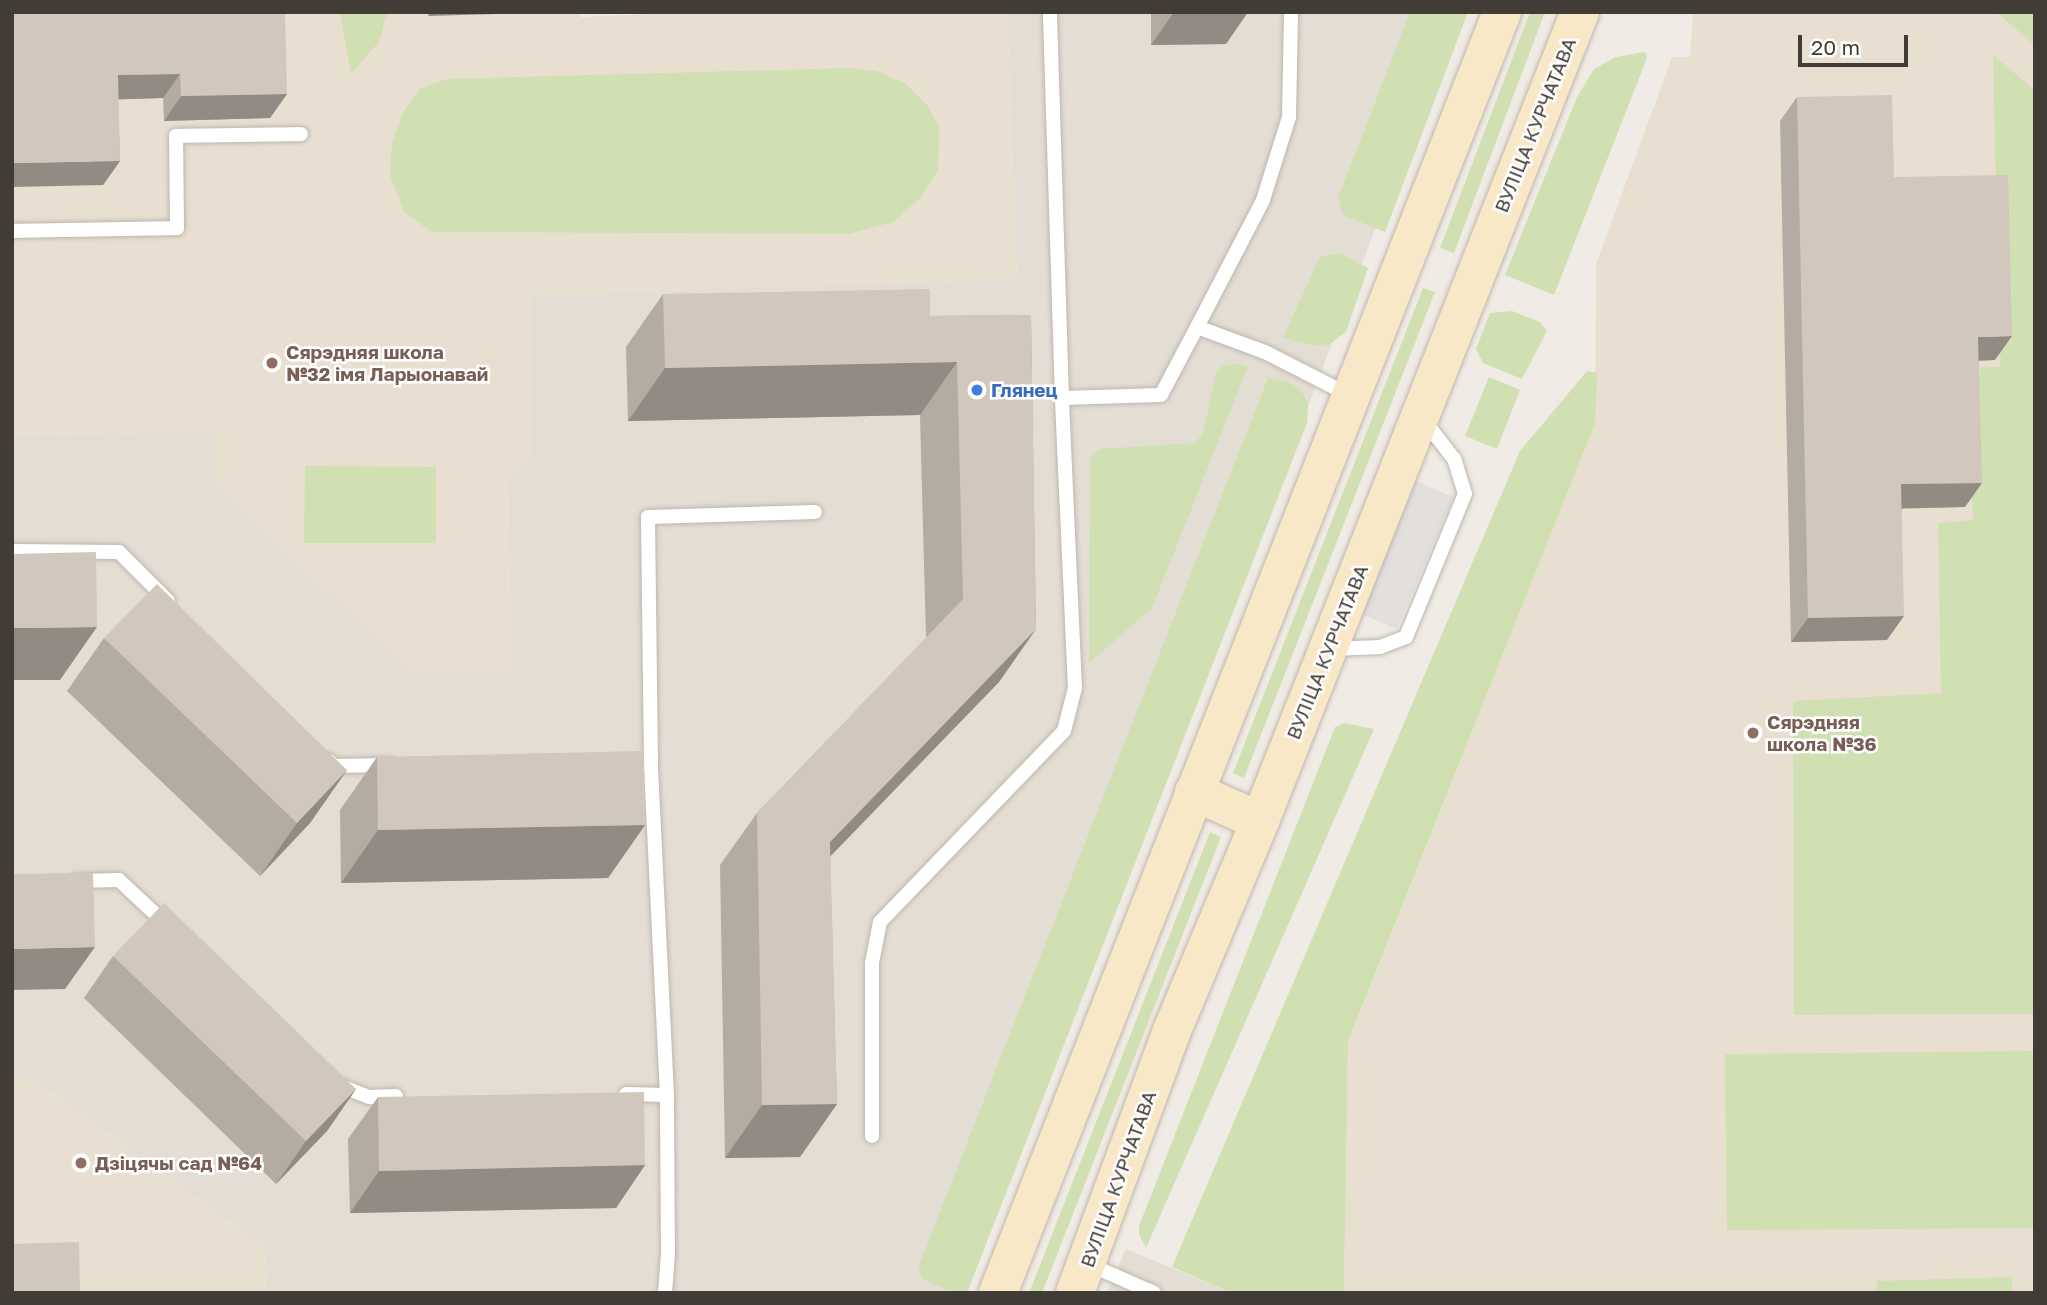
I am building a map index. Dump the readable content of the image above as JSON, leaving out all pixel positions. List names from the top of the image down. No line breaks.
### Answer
{"streets":{"main road":["ВУЛІЦА КУРЧАТАВА"]},"places":["Сярэдняя школа №32 імя Ларыонавай","Глянец","Сярэдняя школа №36","Дзіцячы сад №64"],"scale_bar":"20 m"}
